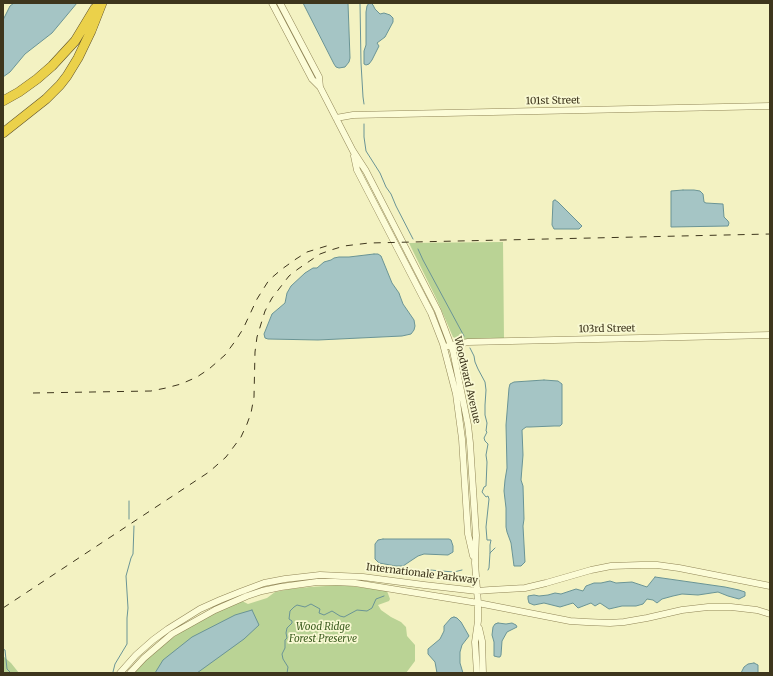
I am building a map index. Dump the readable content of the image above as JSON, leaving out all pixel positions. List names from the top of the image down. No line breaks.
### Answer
{"streets":{"street":["101st Street","103rd Street","Woodward Avenue","Internationale Parkway"]},"crossings":[["101st Street","Woodward Avenue"],["103rd Street","Woodward Avenue"],["Woodward Avenue","Internationale Parkway"]],"parks":["Wood Ridge Forest Preserve"]}
